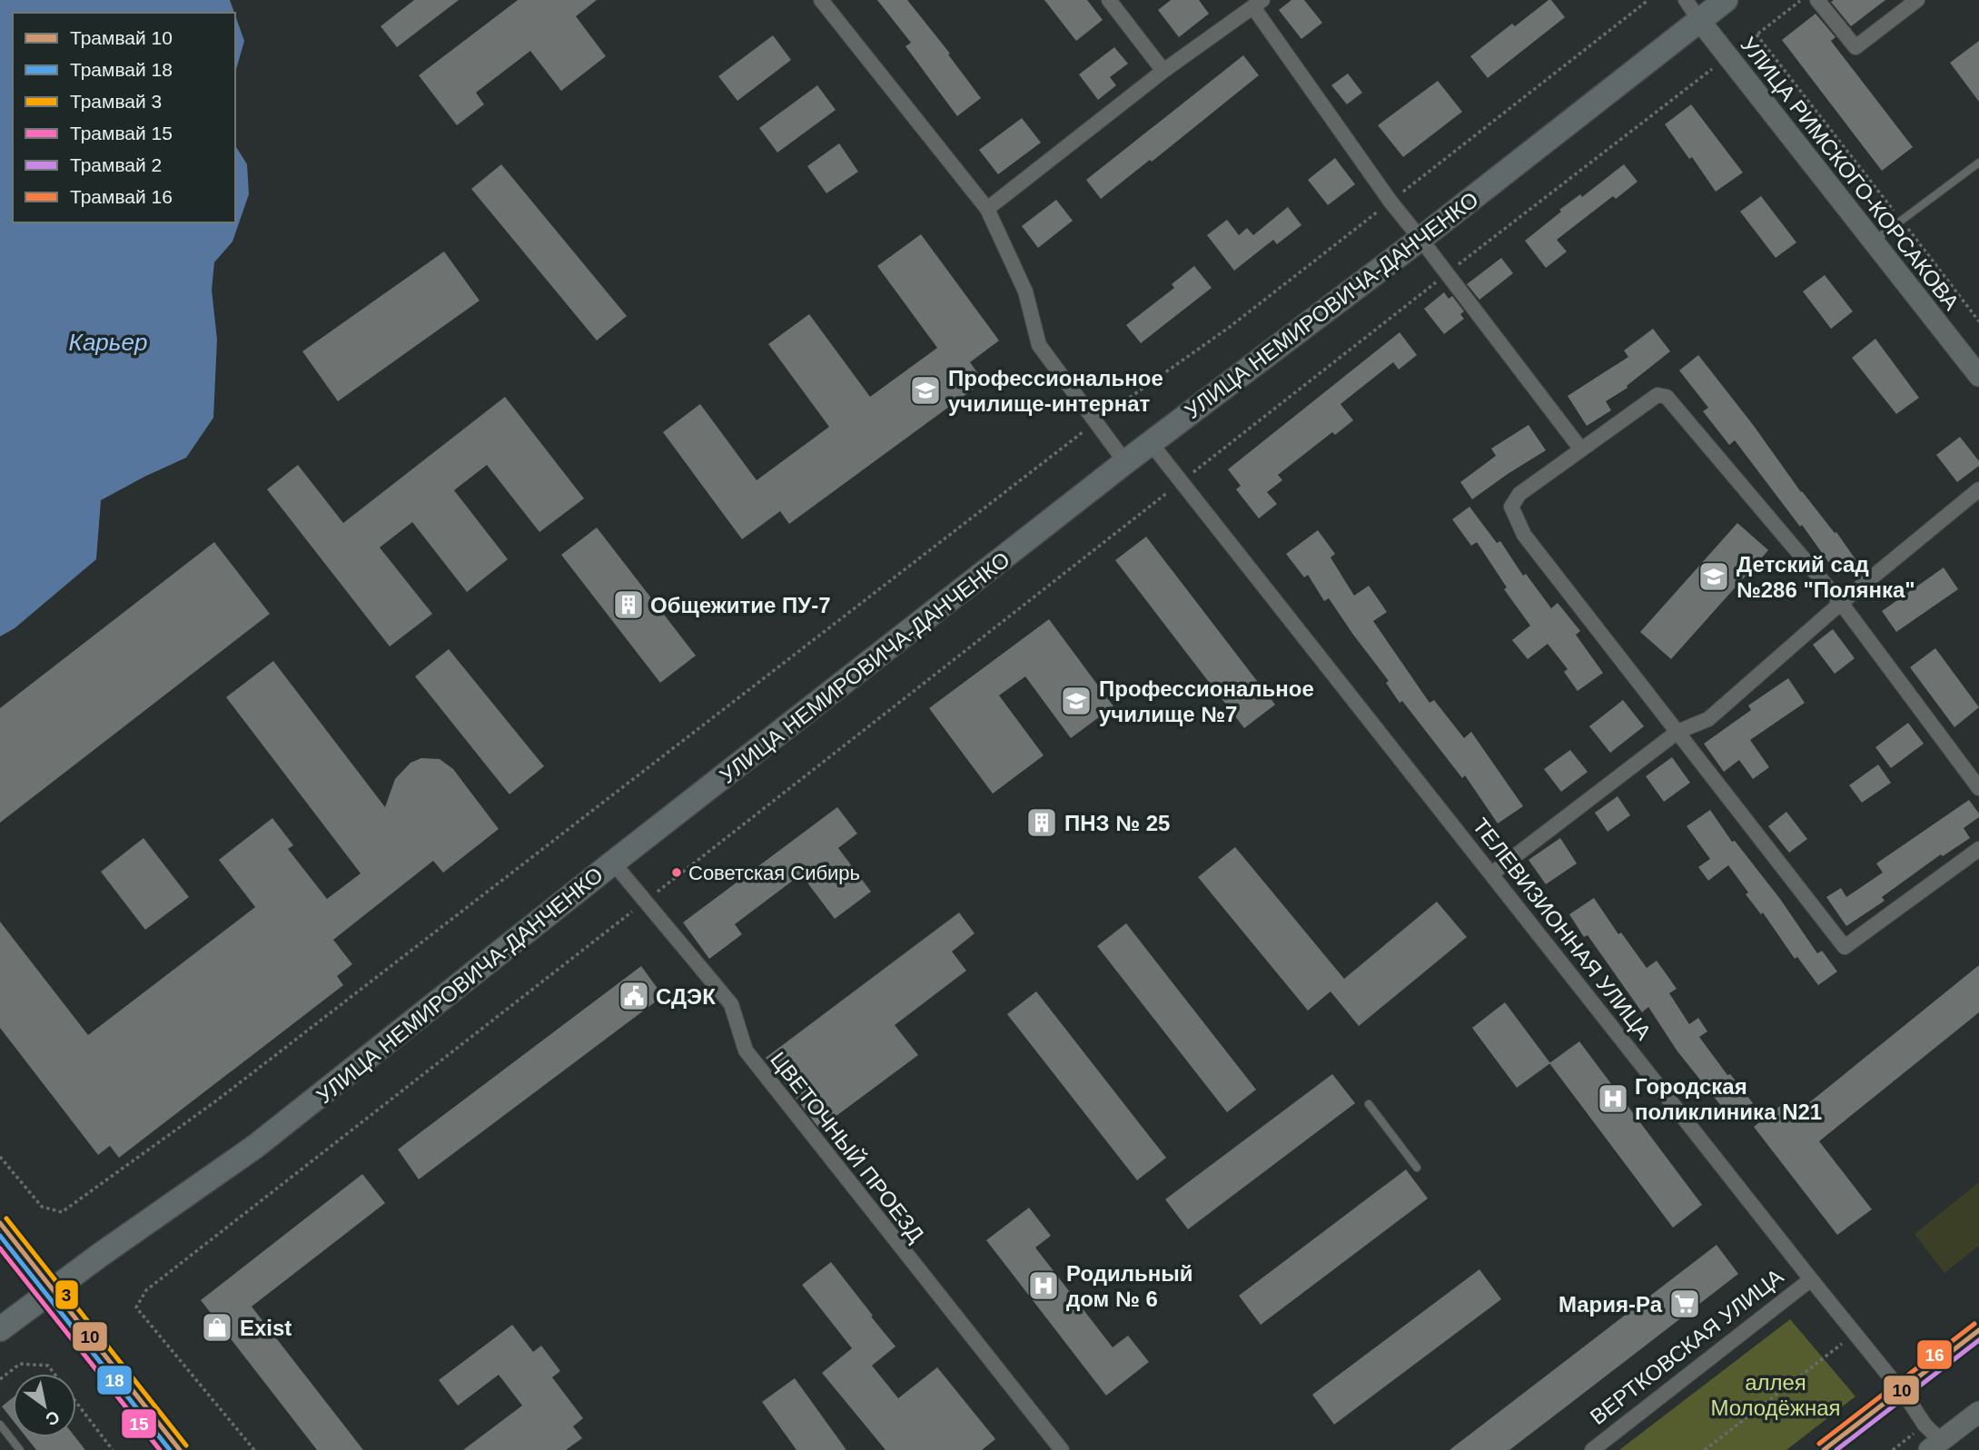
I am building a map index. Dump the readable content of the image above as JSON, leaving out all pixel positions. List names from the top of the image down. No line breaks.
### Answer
{"streets":{"main road":["УЛИЦА НЕМИРОВИЧА-ДАНЧЕНКО"],"street":["УЛИЦА РИМСКОГО-КОРСАКОВА","ТЕЛЕВИЗИОННАЯ УЛИЦА","ЦВЕТОЧНЫЙ ПРОЕЗД","ВЕРТКОВСКАЯ УЛИЦА"]},"crossings":[["УЛИЦА РИМСКОГО-КОРСАКОВА","УЛИЦА НЕМИРОВИЧА-ДАНЧЕНКО"],["УЛИЦА НЕМИРОВИЧА-ДАНЧЕНКО","ТЕЛЕВИЗИОННАЯ УЛИЦА"],["УЛИЦА НЕМИРОВИЧА-ДАНЧЕНКО","ЦВЕТОЧНЫЙ ПРОЕЗД"],["ТЕЛЕВИЗИОННАЯ УЛИЦА","ВЕРТКОВСКАЯ УЛИЦА"]],"water":["Карьер"],"parks":["аллея Молодёжная"],"places":{"school or university":["Профессиональное училище-интернат","Детский сад №286 \"Полянка\"","Профессиональное училище №7"],"building":["Общежитие ПУ-7","ПНЗ № 25"],"other":["Советская Сибирь"],"public building":["СДЭК"],"hospital":["Городская поликлиника N21","Родильный дом № 6"],"supermarket":["Мария-Ра"],"shop":["Exist"]},"lines":["tram line 3","tram line 10","tram line 18","tram line 15","tram line 16","tram line 2"],"legend":["Трамвай 10","Трамвай 18","Трамвай 3","Трамвай 15","Трамвай 2","Трамвай 16"],"north":"bottom right"}
